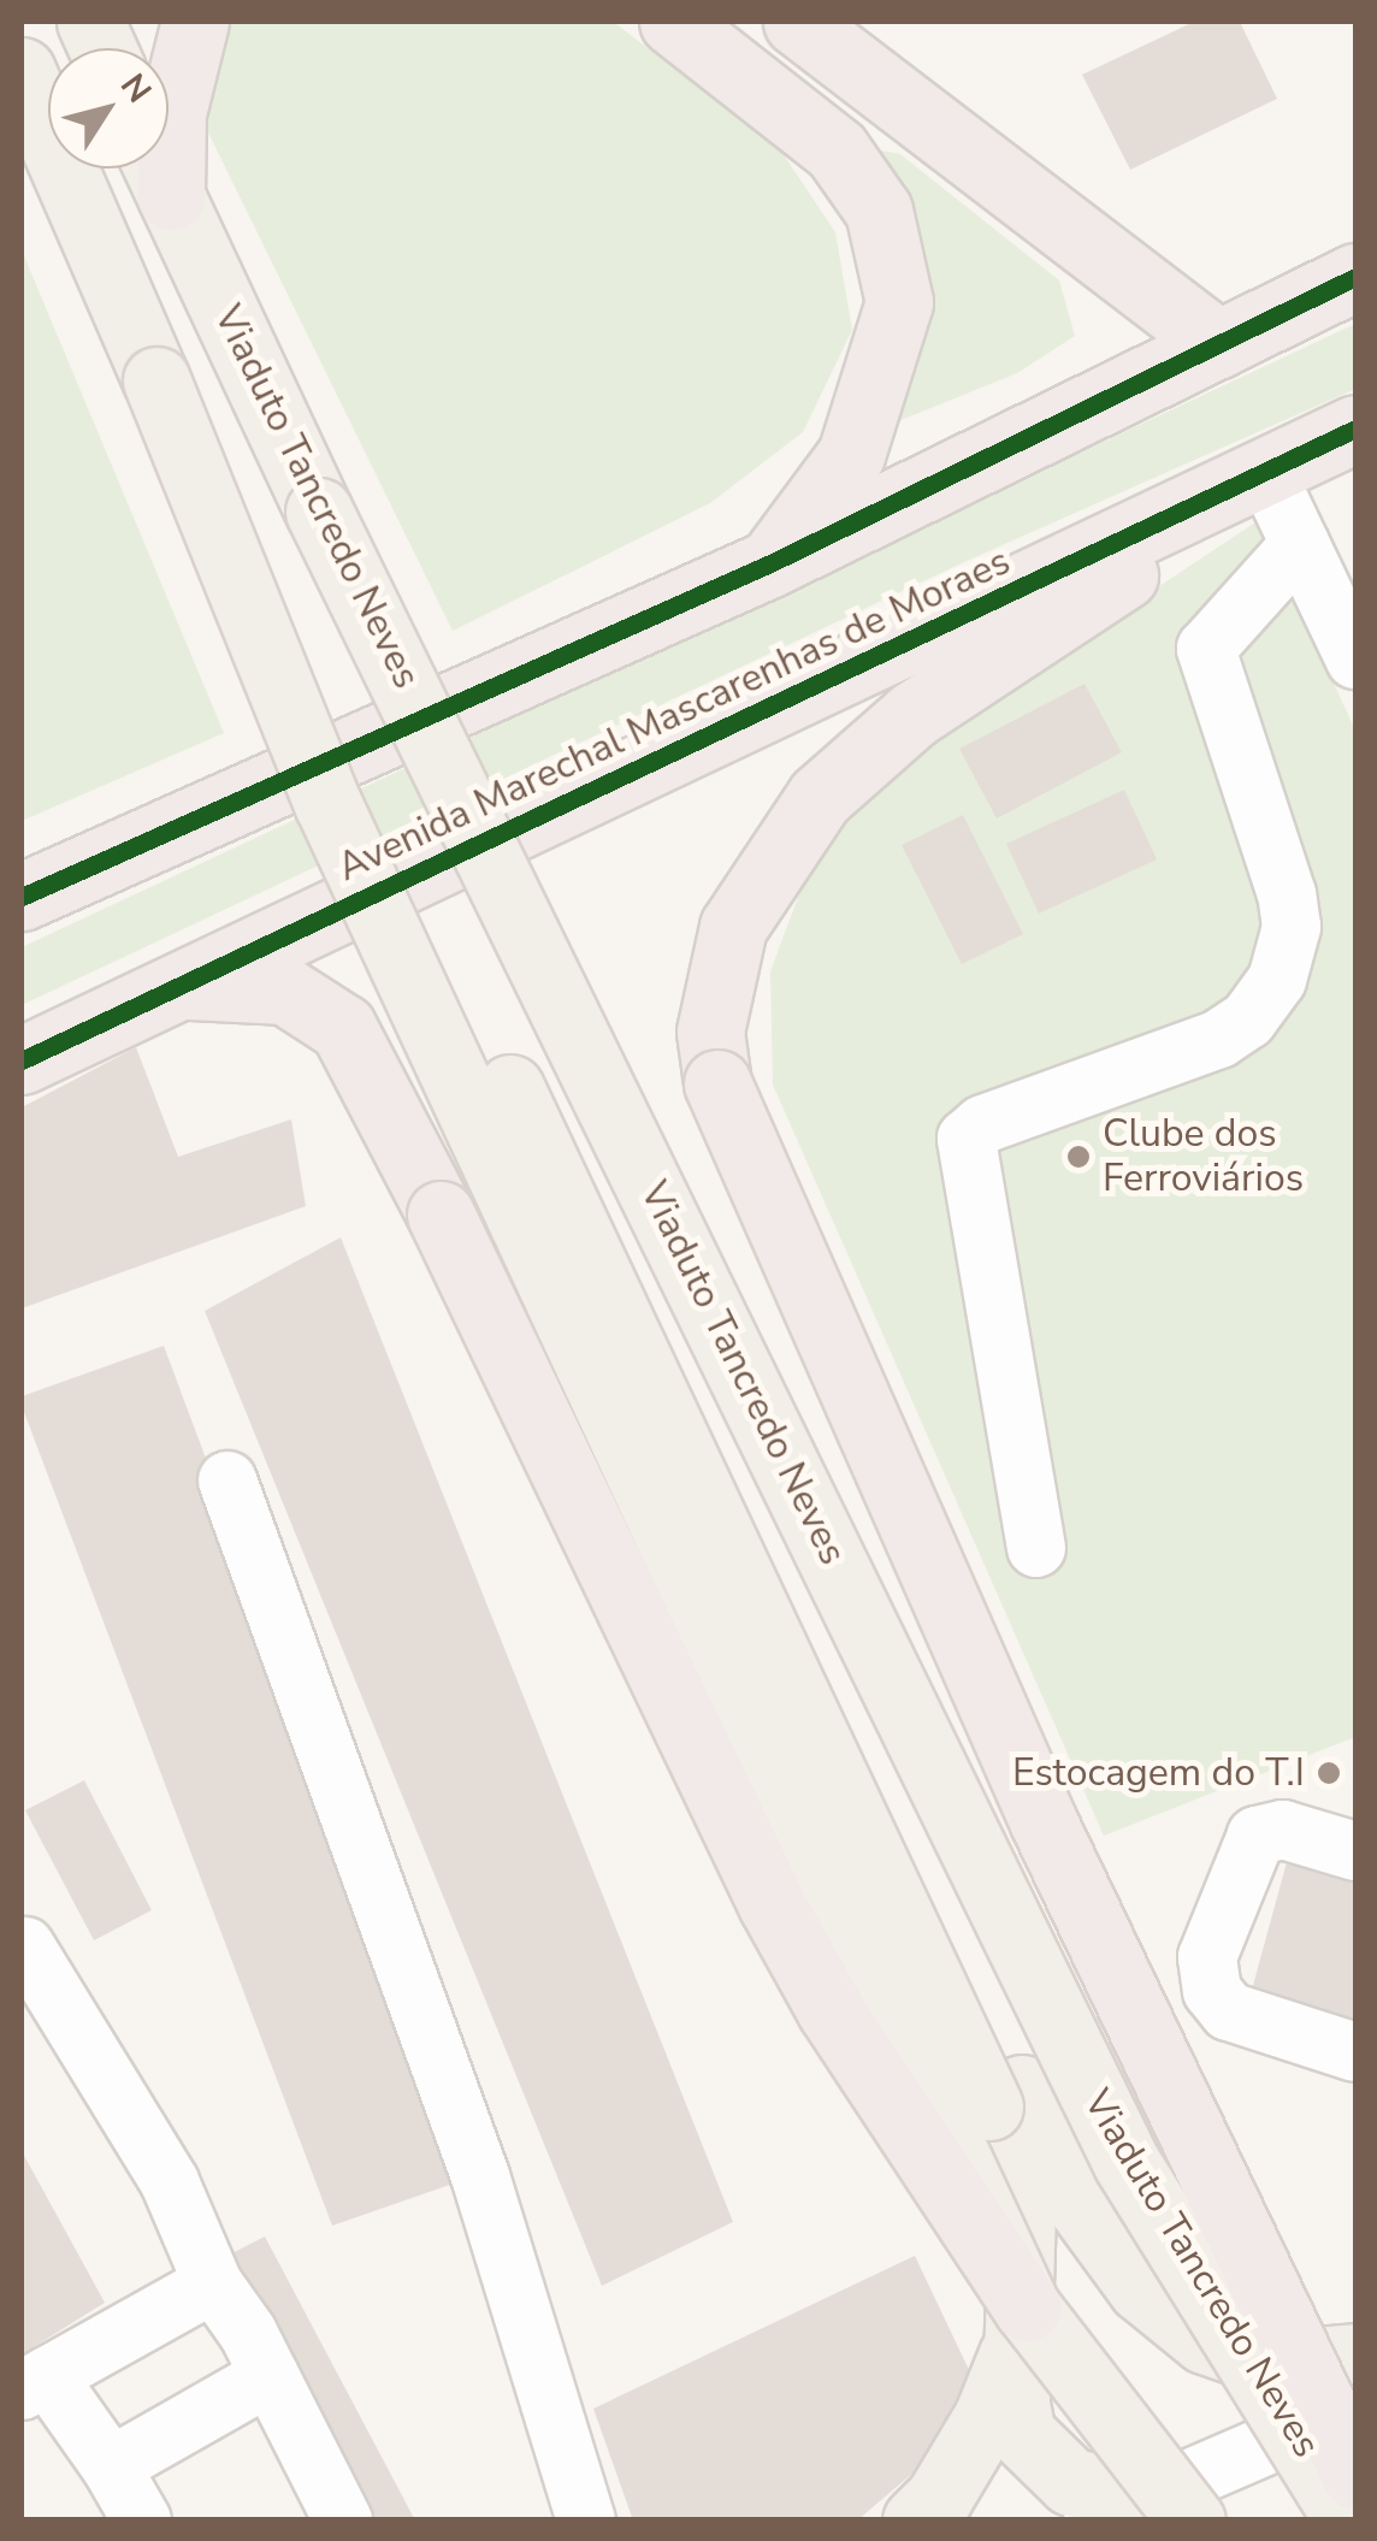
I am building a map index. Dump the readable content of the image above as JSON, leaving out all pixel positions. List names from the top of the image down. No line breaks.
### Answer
{"streets":{"highway":["Avenida Marechal Mascarenhas de Moraes"],"main road":["Viaduto Tancredo Neves"]},"places":["Clube dos Ferroviários","Estocagem do T.I"],"north":"top right"}
